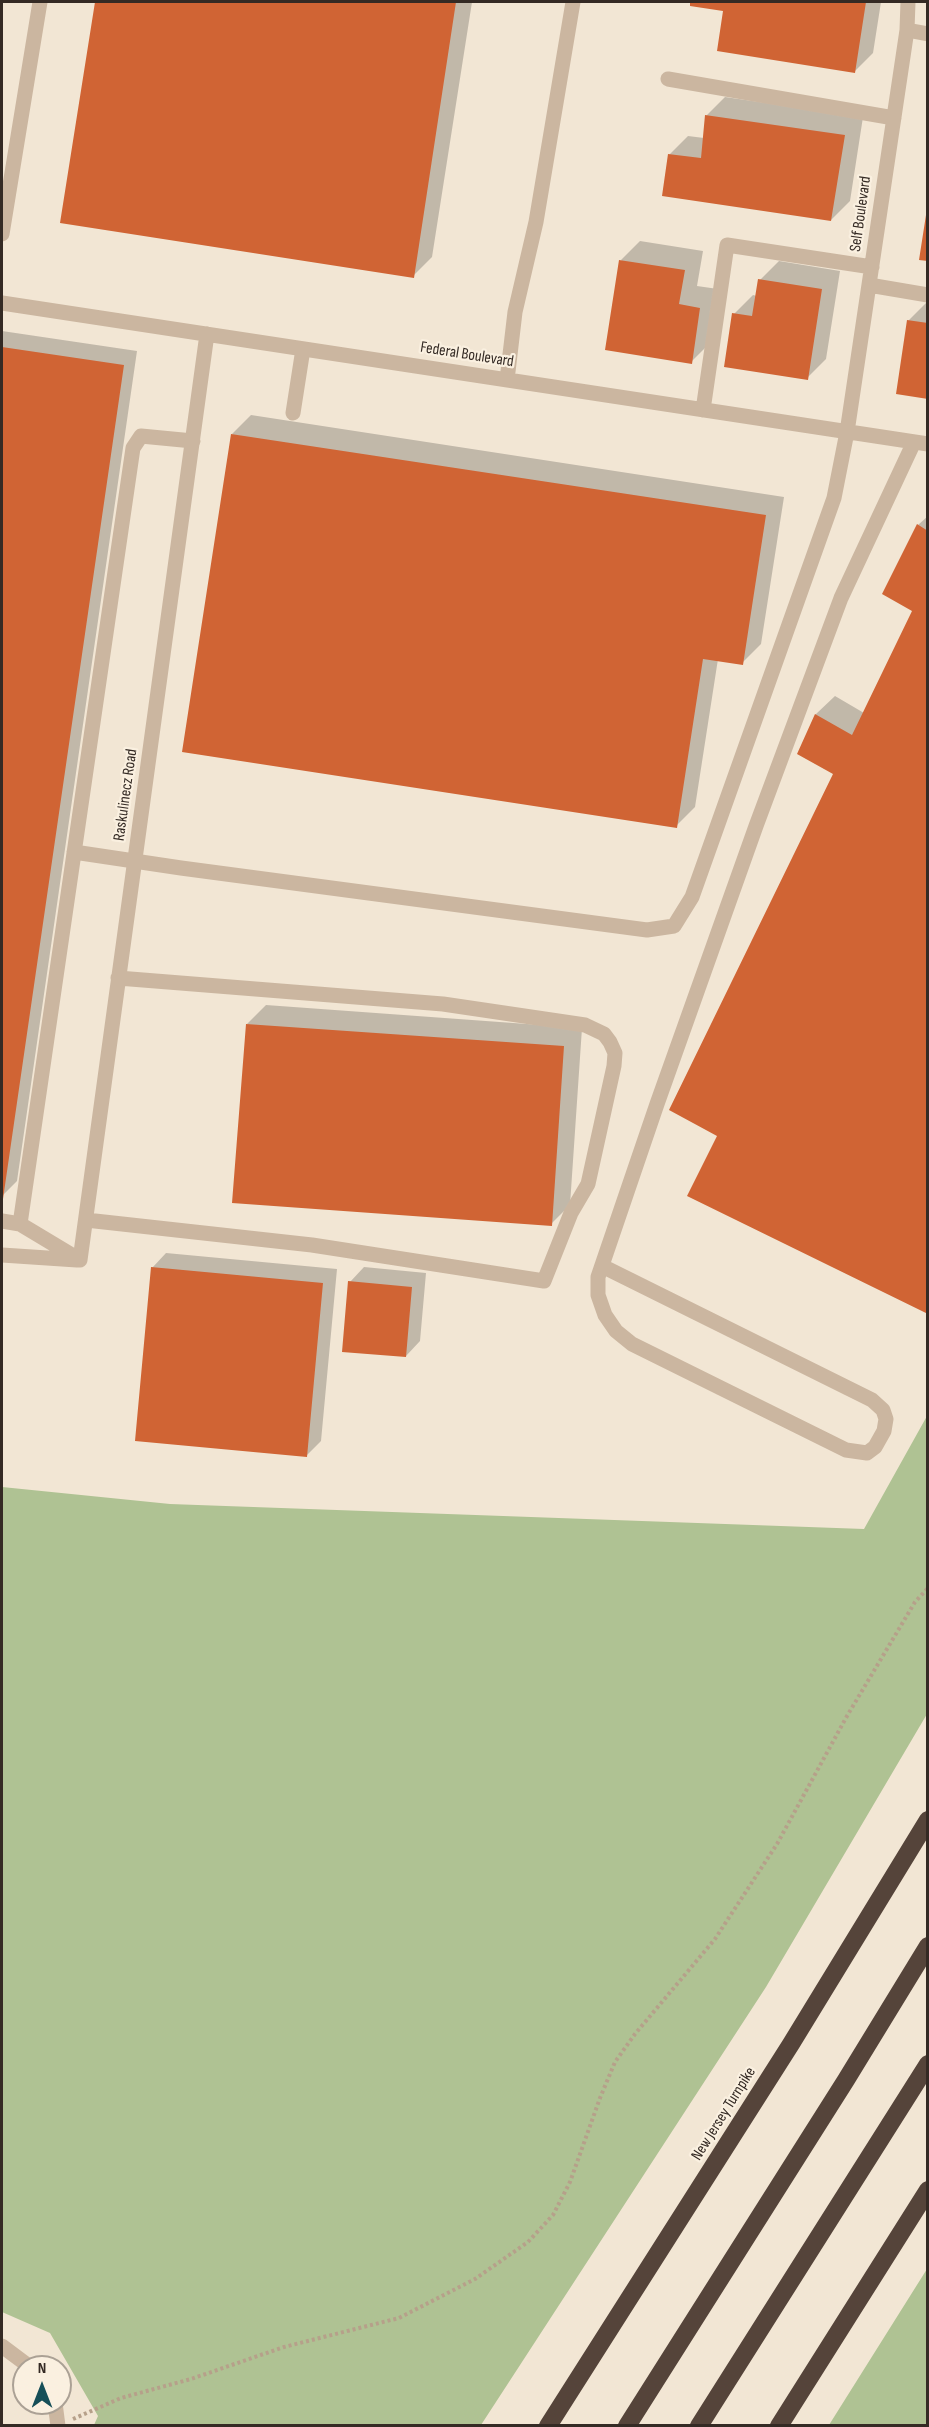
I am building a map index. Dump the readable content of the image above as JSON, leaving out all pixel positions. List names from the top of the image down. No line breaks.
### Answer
{"streets":{"highway":["New Jersey Turnpike"],"street":["Self Boulevard","Federal Boulevard","Raskulinecz Road"]},"crossings":[["Self Boulevard","Federal Boulevard"],["Self Boulevard","Raskulinecz Road"],["Federal Boulevard","Raskulinecz Road"]],"north":"top"}
